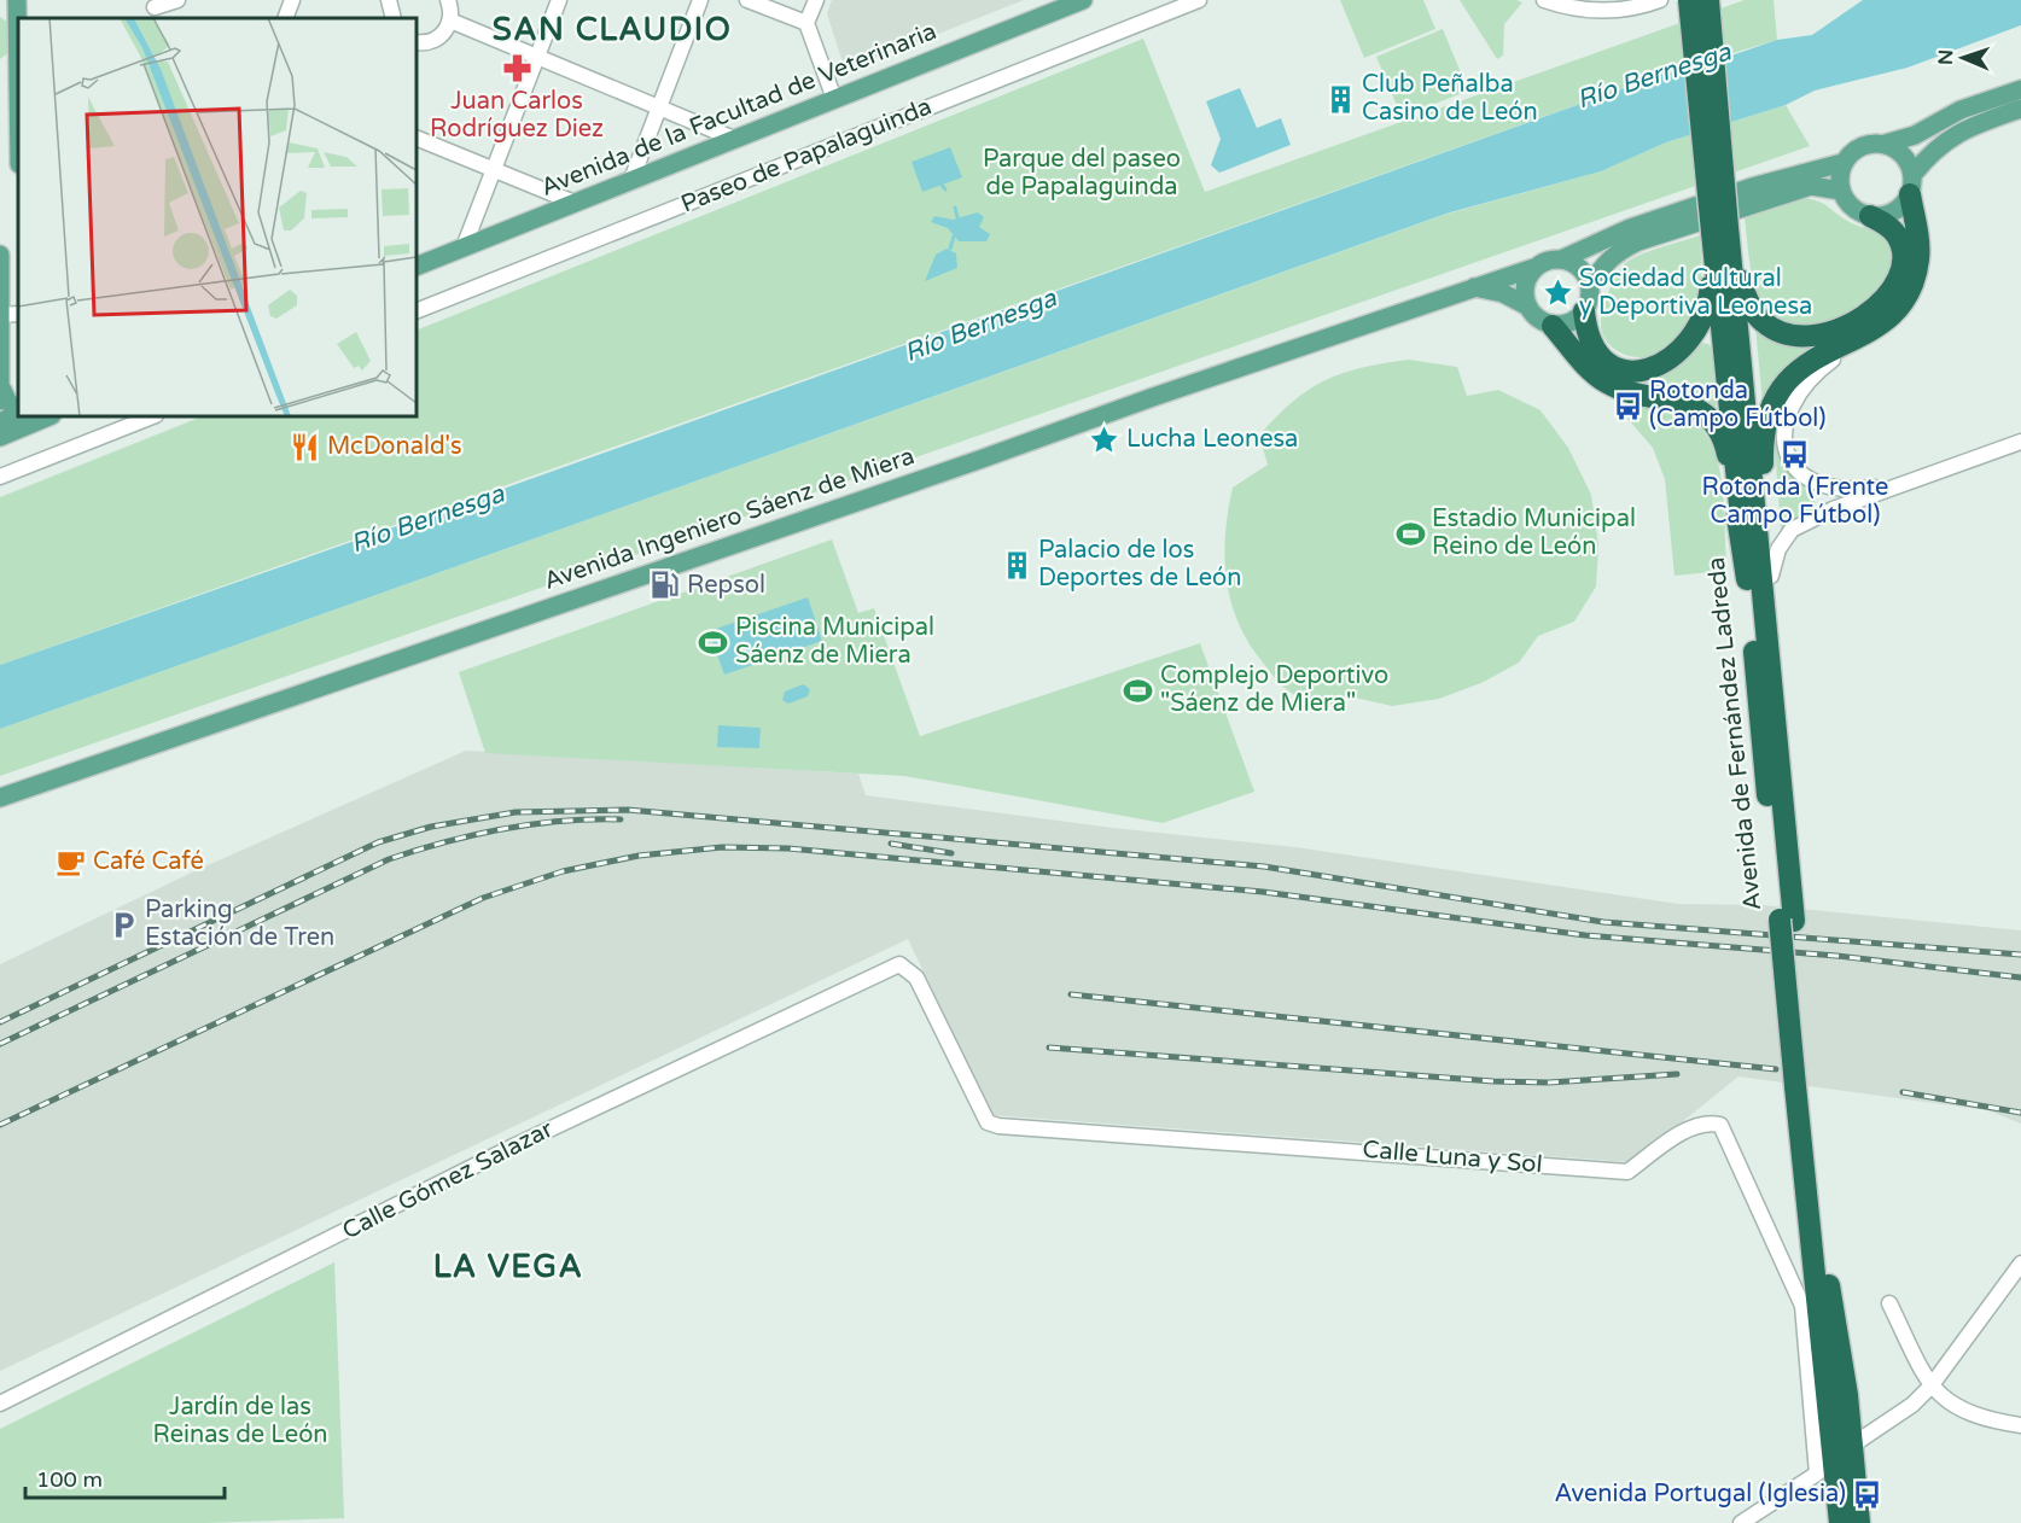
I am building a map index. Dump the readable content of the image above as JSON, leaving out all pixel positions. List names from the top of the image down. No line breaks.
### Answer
{"streets":{"highway":["Avenida de Fernández Ladreda"],"main road":["Avenida de la Facultad de Veterinaria","Avenida Ingeniero Sáenz de Miera"],"street":["Paseo de Papalaguinda","Calle Luna y Sol","Calle Gómez Salazar"]},"crossings":[["Avenida de Fernández Ladreda","Calle Luna y Sol"],["Calle Luna y Sol","Calle Gómez Salazar"]],"districts":["SAN CLAUDIO","LA VEGA"],"water":["Río Bernesga"],"parks":["Parque del paseo de Papalaguinda","Jardín de las Reinas de León"],"places":{"pharmacy":["Juan Carlos Rodríguez Diez"],"building":["Club Peñalba Casino de León","Palacio de los Deportes de León"],"place":["Sociedad Cultural y Deportiva Leonesa","Lucha Leonesa"],"bus stop":["Rotonda (Campo Fútbol)","Rotonda (Frente Campo Fútbol)","Avenida Portugal (Iglesia)"],"restaurant":["McDonald's"],"sports":["Estadio Municipal Reino de León","Piscina Municipal Sáenz de Miera","Complejo Deportivo \"Sáenz de Miera\""],"fuel station":["Repsol"],"cafe":["Café Café"],"parking":["Parking Estación de Tren"]},"scale_bar":"100 m","north":"left"}
